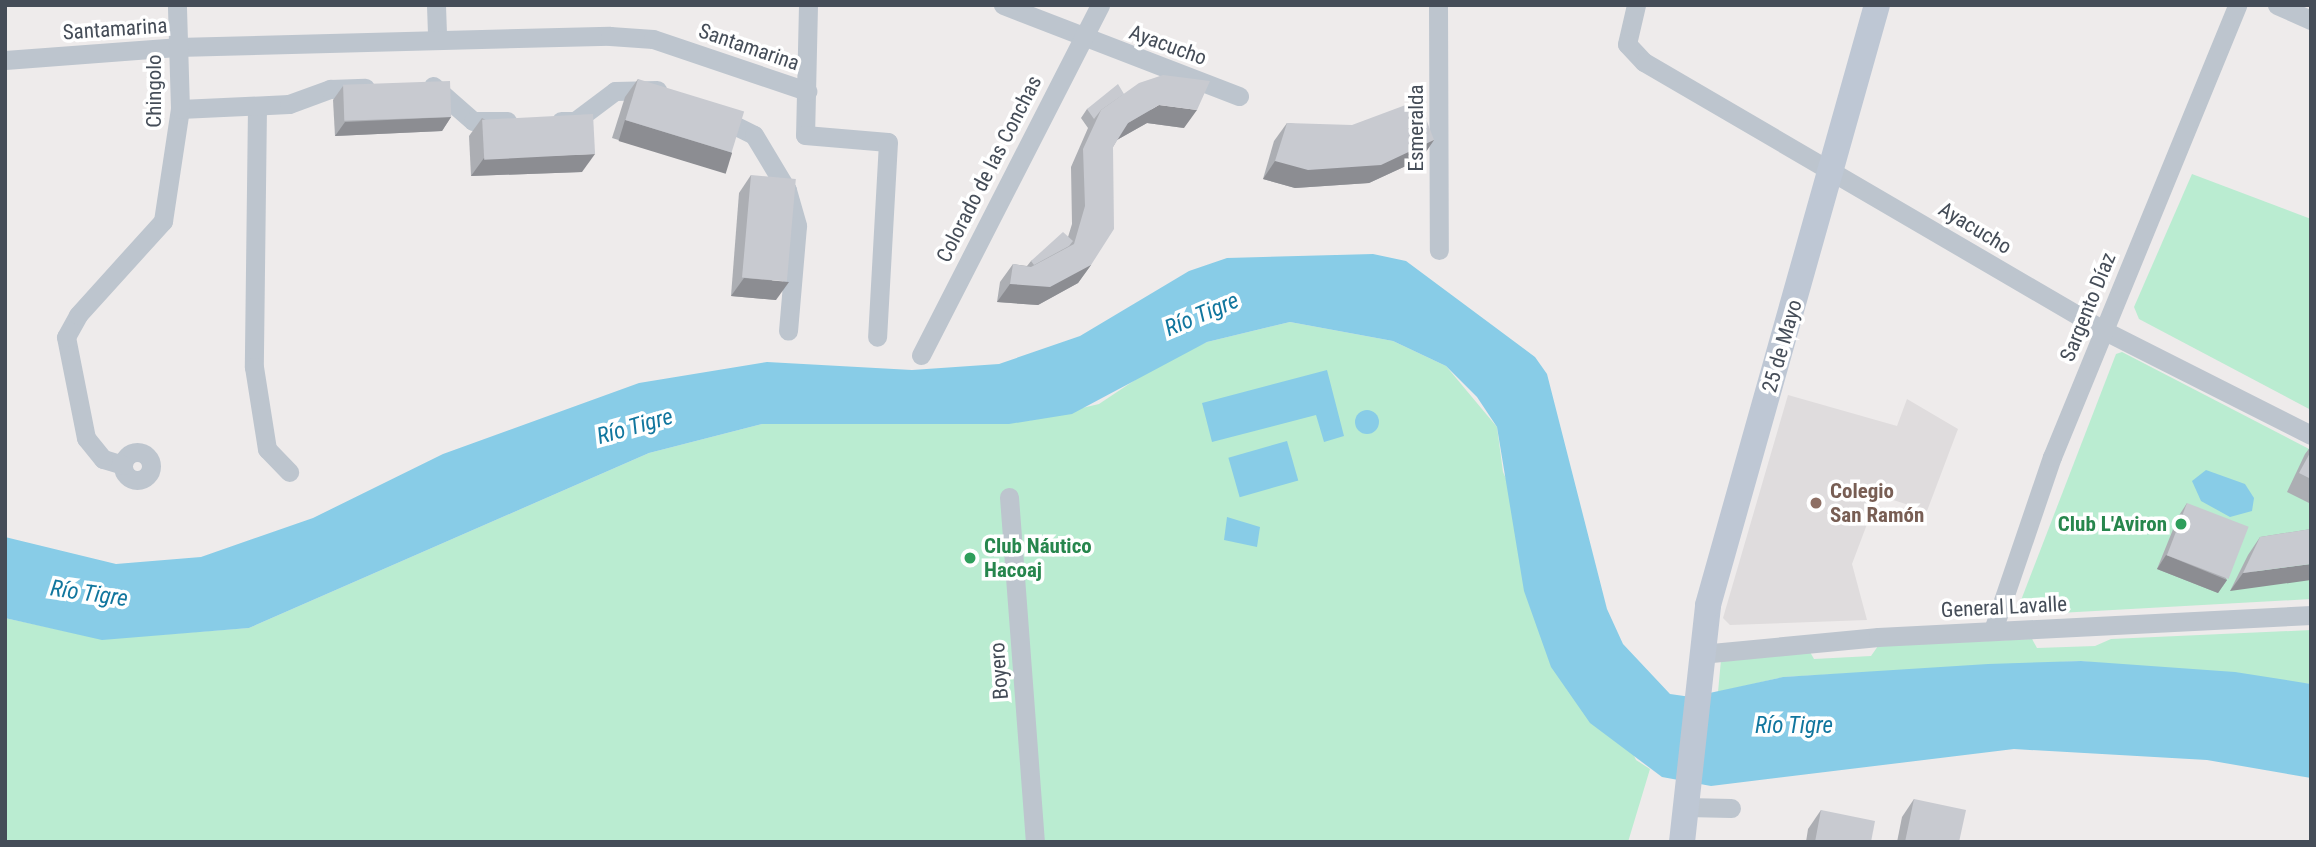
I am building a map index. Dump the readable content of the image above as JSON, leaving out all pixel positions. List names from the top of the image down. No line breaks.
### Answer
{"streets":{"main road":["25 de Mayo"],"street":["Santamarina","Ayacucho","Chingolo","Esmeralda","Colorado de las Conchas","Sargento Díaz","General Lavalle","Boyero"]},"crossings":[["Santamarina","Chingolo"],["Ayacucho","Colorado de las Conchas"],["Ayacucho","Sargento Díaz"],["Ayacucho","25 de Mayo"],["Sargento Díaz","General Lavalle"],["25 de Mayo","General Lavalle"]],"water":["Río Tigre"],"places":["Colegio San Ramón","Club L'Aviron","Club Náutico Hacoaj"]}
